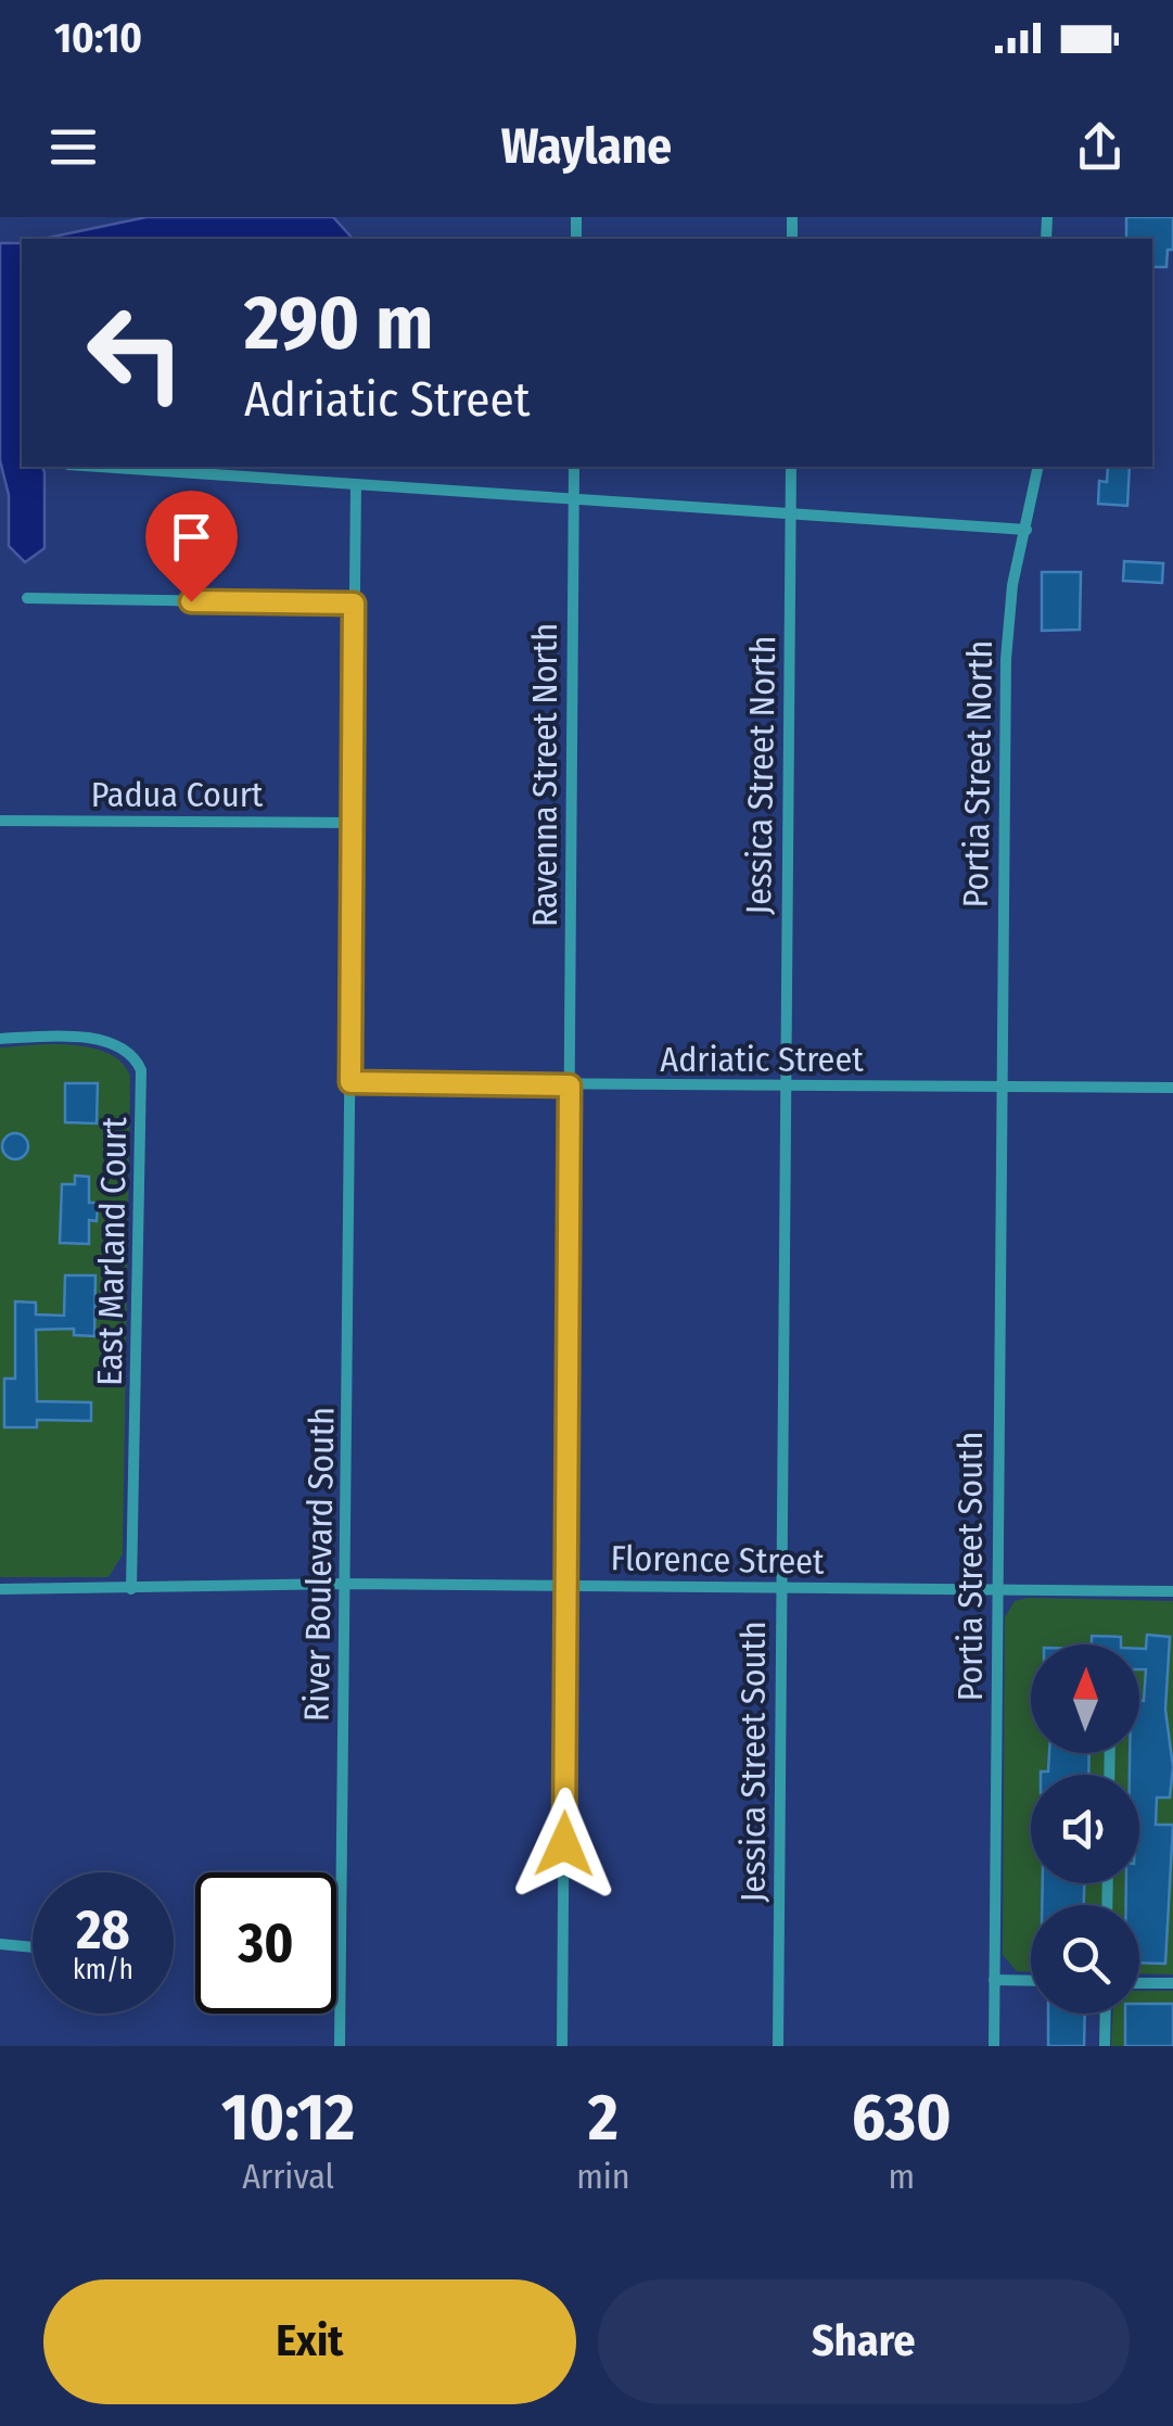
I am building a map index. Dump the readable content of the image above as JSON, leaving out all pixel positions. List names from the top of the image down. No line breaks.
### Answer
{"streets":{"street":["Portia Street North","Ravenna Street North","Jessica Street North","Padua Court","Adriatic Street","East Marland Court","Florence Street","River Boulevard South","Portia Street South","Jessica Street South"]},"crossings":[["Portia Street North","Adriatic Street"],["Portia Street North","Portia Street South"],["Ravenna Street North","Adriatic Street"],["Ravenna Street North","Florence Street"],["Jessica Street North","Adriatic Street"],["Jessica Street North","Jessica Street South"],["Padua Court","River Boulevard South"],["Adriatic Street","River Boulevard South"],["Adriatic Street","Portia Street South"],["Adriatic Street","Jessica Street South"],["East Marland Court","Florence Street"],["Florence Street","River Boulevard South"],["Florence Street","Portia Street South"],["Florence Street","Jessica Street South"]],"north":"top","page":{"status":"10:10","header":"Waylane","turn":["290 m","Adriatic Street"],"speed":"28 km/h","limit":"30","eta":["10:12","Arrival","2","min","630","m"],"buttons":["Exit","Share"]}}
